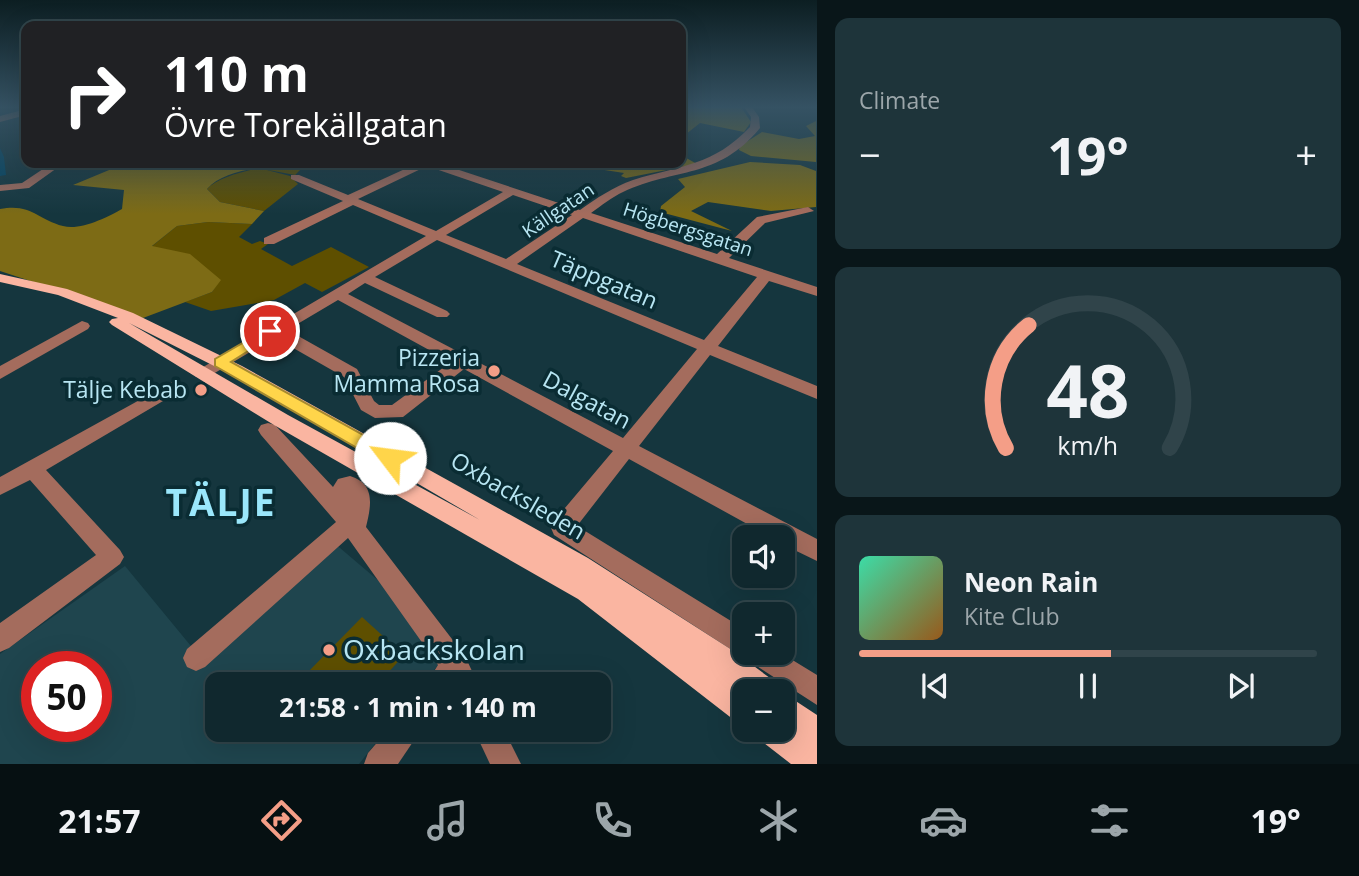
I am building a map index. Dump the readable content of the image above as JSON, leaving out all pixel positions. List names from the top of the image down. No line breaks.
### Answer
{"streets":{"main road":["Oxbacksleden"],"street":["Källgatan","Högbergsgatan","Täppgatan","Dalgatan"]},"crossings":[["Källgatan","Högbergsgatan"],["Källgatan","Täppgatan"]],"districts":["TÄLJE"],"places":["Pizzeria Mamma Rosa","Tälje Kebab","Oxbackskolan"],"page":{"tile":"Climate","turn":["110 m","Övre Torekällgatan"],"heat":["−","19°","+"],"map_buttons":["+","−"],"song":["Neon Rain","Kite Club"],"limit":"50","trip":"21:58 · 1 min · 140 m","tabs":["21:57","19°"],"gauge":["48","km/h"]}}
